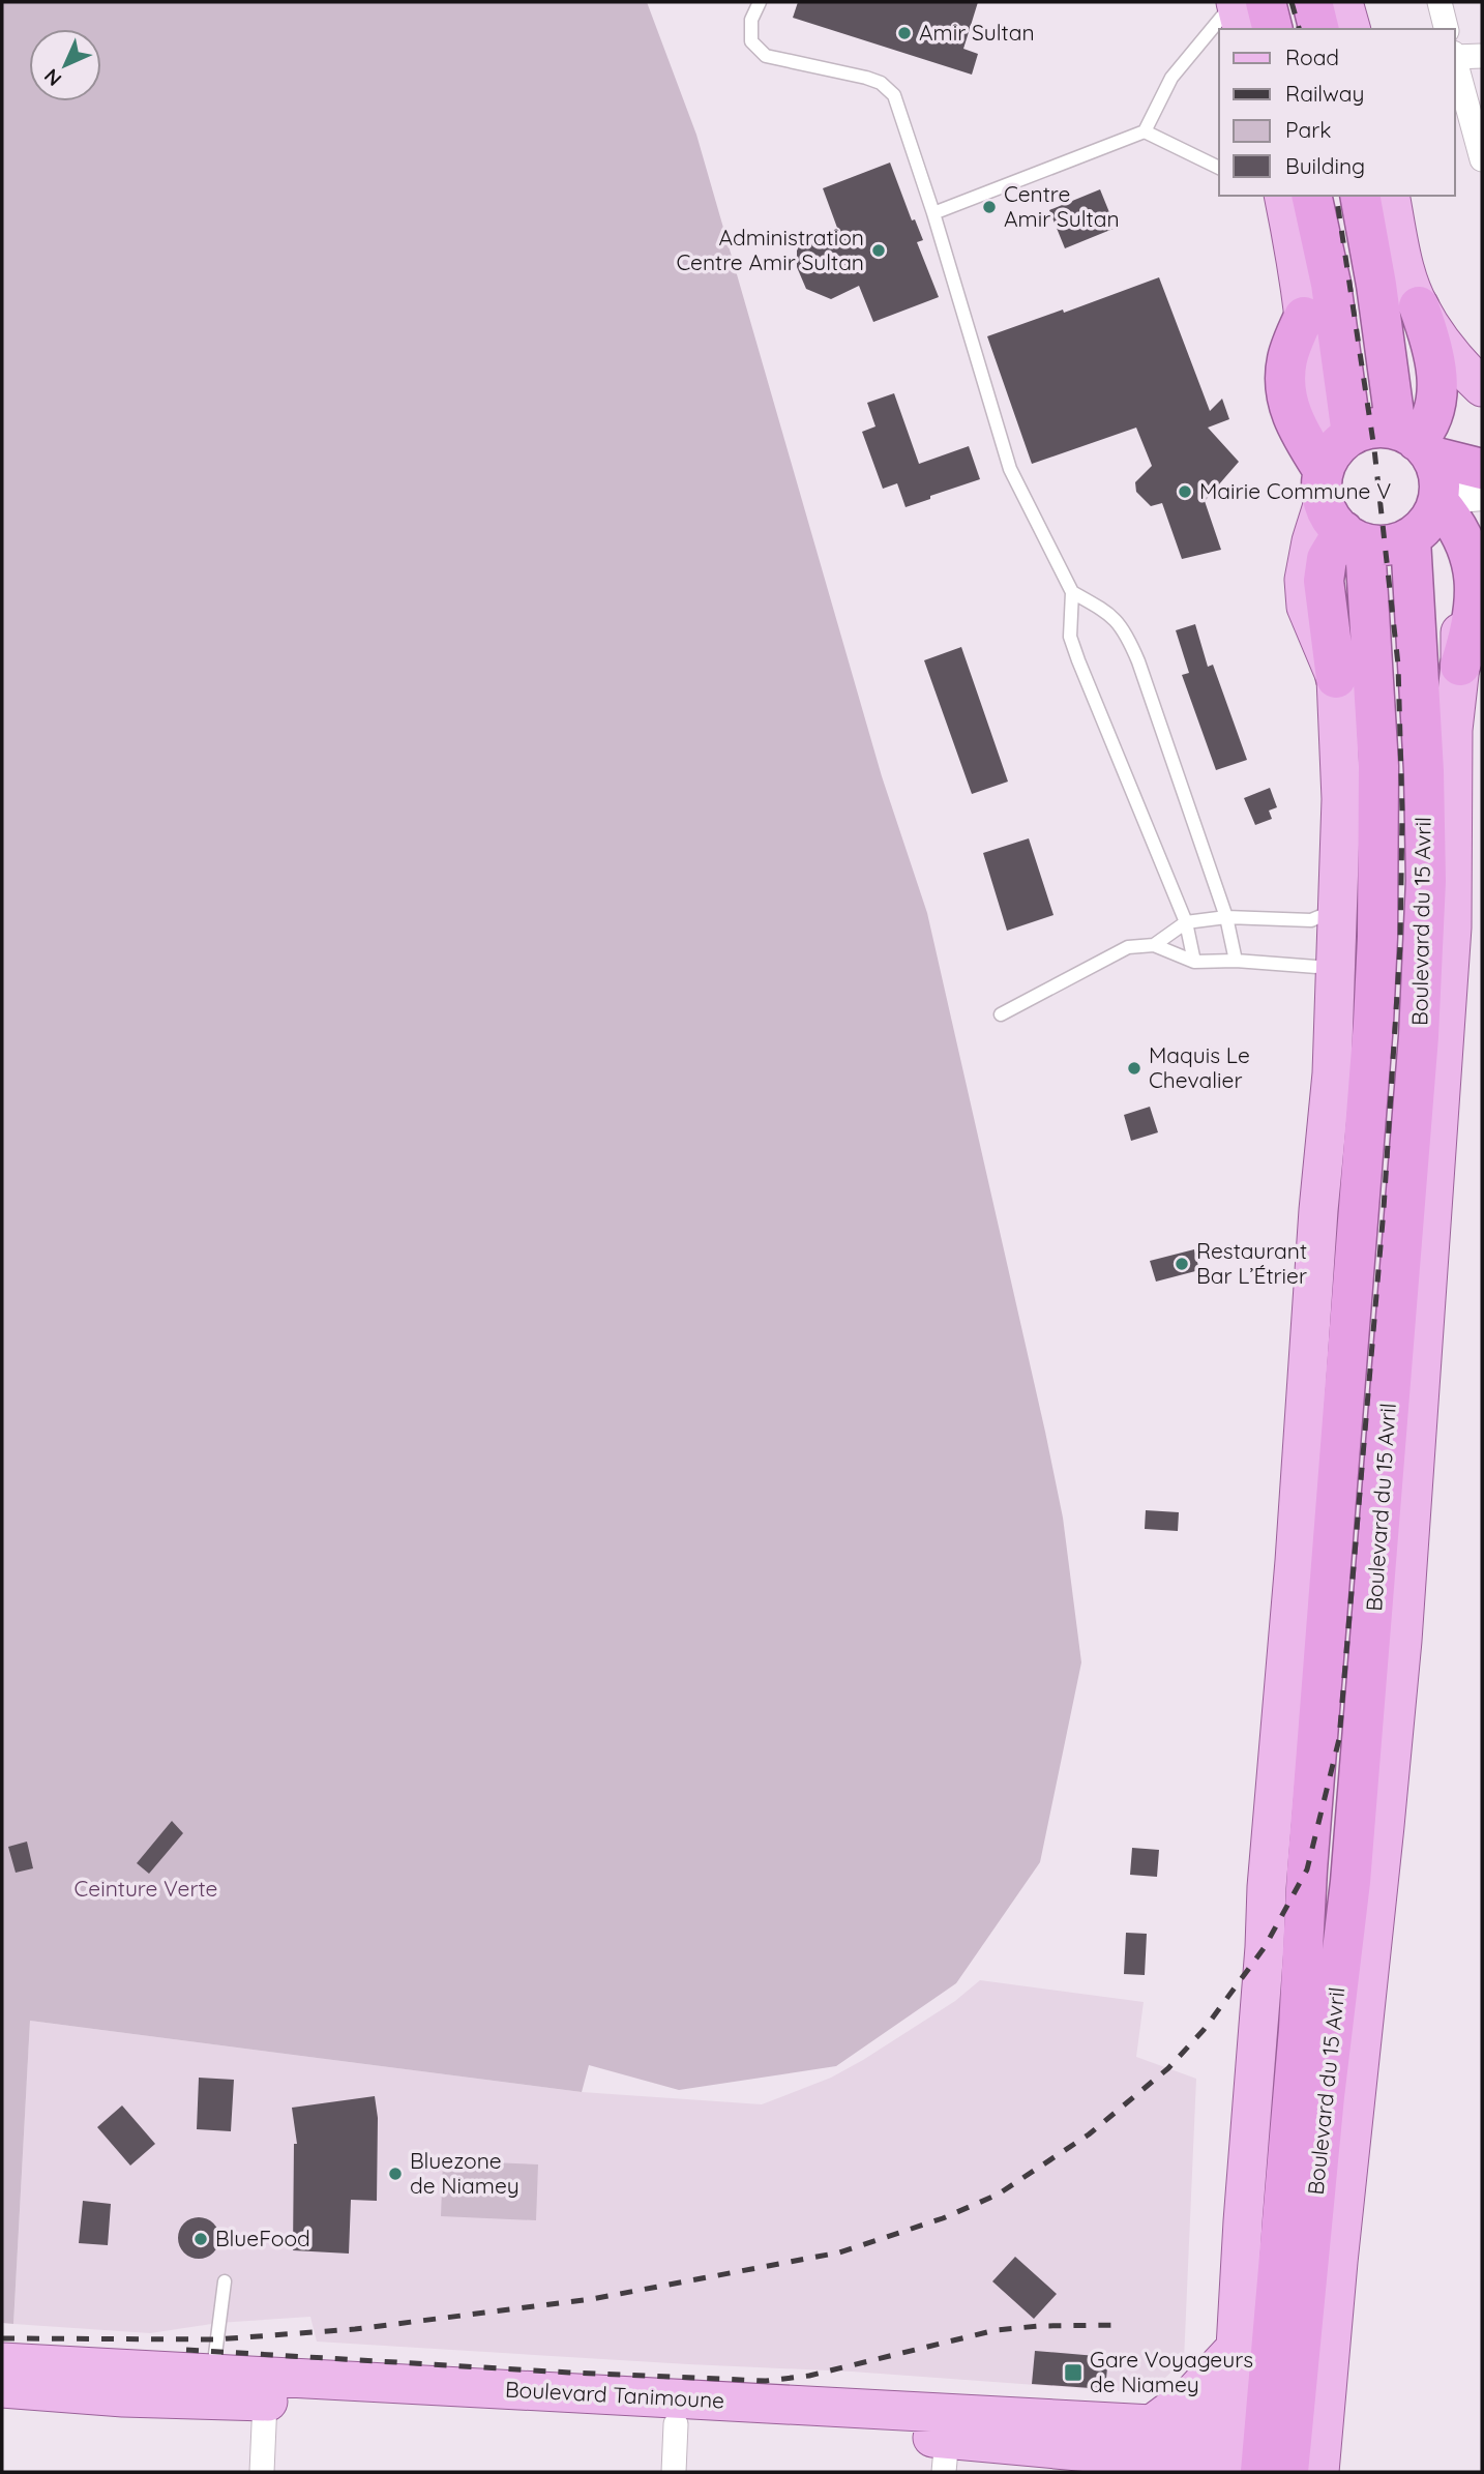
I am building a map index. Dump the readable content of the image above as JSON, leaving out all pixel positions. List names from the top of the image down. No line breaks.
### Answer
{"streets":{"highway":["Boulevard du 15 Avril"],"main road":["Boulevard Tanimoune"]},"parks":["Ceinture Verte"],"places":{"other":["Amir Sultan","Centre Amir Sultan","Administration Centre Amir Sultan","Mairie Commune V","Maquis Le Chevalier","Restaurant Bar L’Étrier","Bluezone de Niamey","BlueFood"],"transit":["Gare Voyageurs de Niamey"]},"legend":["Road","Railway","Park","Building"],"north":"bottom left"}
